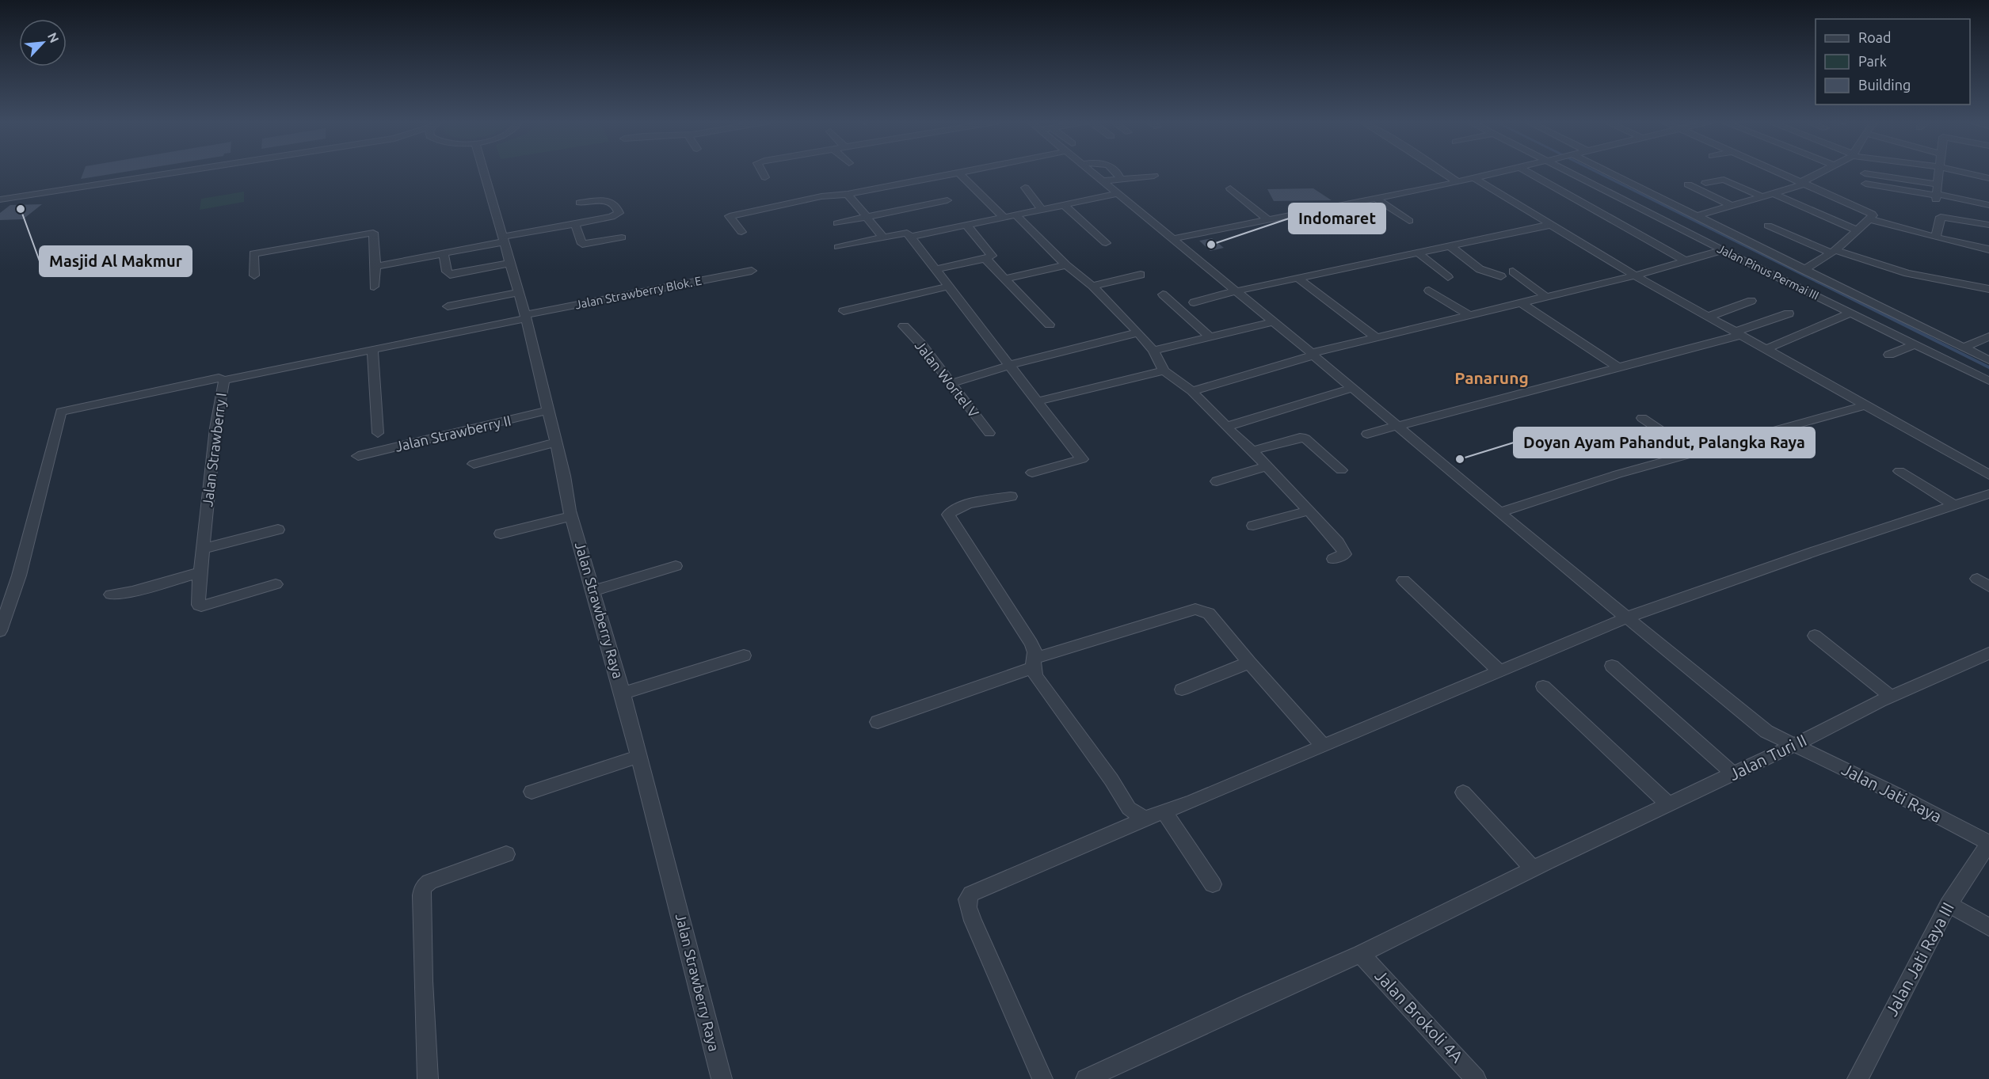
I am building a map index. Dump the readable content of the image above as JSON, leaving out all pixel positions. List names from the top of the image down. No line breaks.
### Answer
{"streets":{"street":["Jalan Pinus Permai III","Jalan Strawberry Blok. E","Jalan Wortel V","Jalan Strawberry II","Jalan Strawberry I","Jalan Strawberry Raya","Jalan Turi II","Jalan Jati Raya","Jalan Jati Raya III","Jalan Brokoli 4A"]},"crossings":[["Jalan Strawberry Blok. E","Jalan Strawberry I"],["Jalan Strawberry Blok. E","Jalan Strawberry Raya"],["Jalan Strawberry II","Jalan Strawberry Raya"],["Jalan Strawberry I","Jalan Strawberry Raya"],["Jalan Turi II","Jalan Jati Raya"],["Jalan Turi II","Jalan Brokoli 4A"],["Jalan Jati Raya","Jalan Jati Raya III"]],"districts":["Panarung"],"places":["Masjid Al Makmur","Indomaret","Doyan Ayam Pahandut, Palangka Raya"],"legend":["Road","Park","Building"],"north":"top right"}
